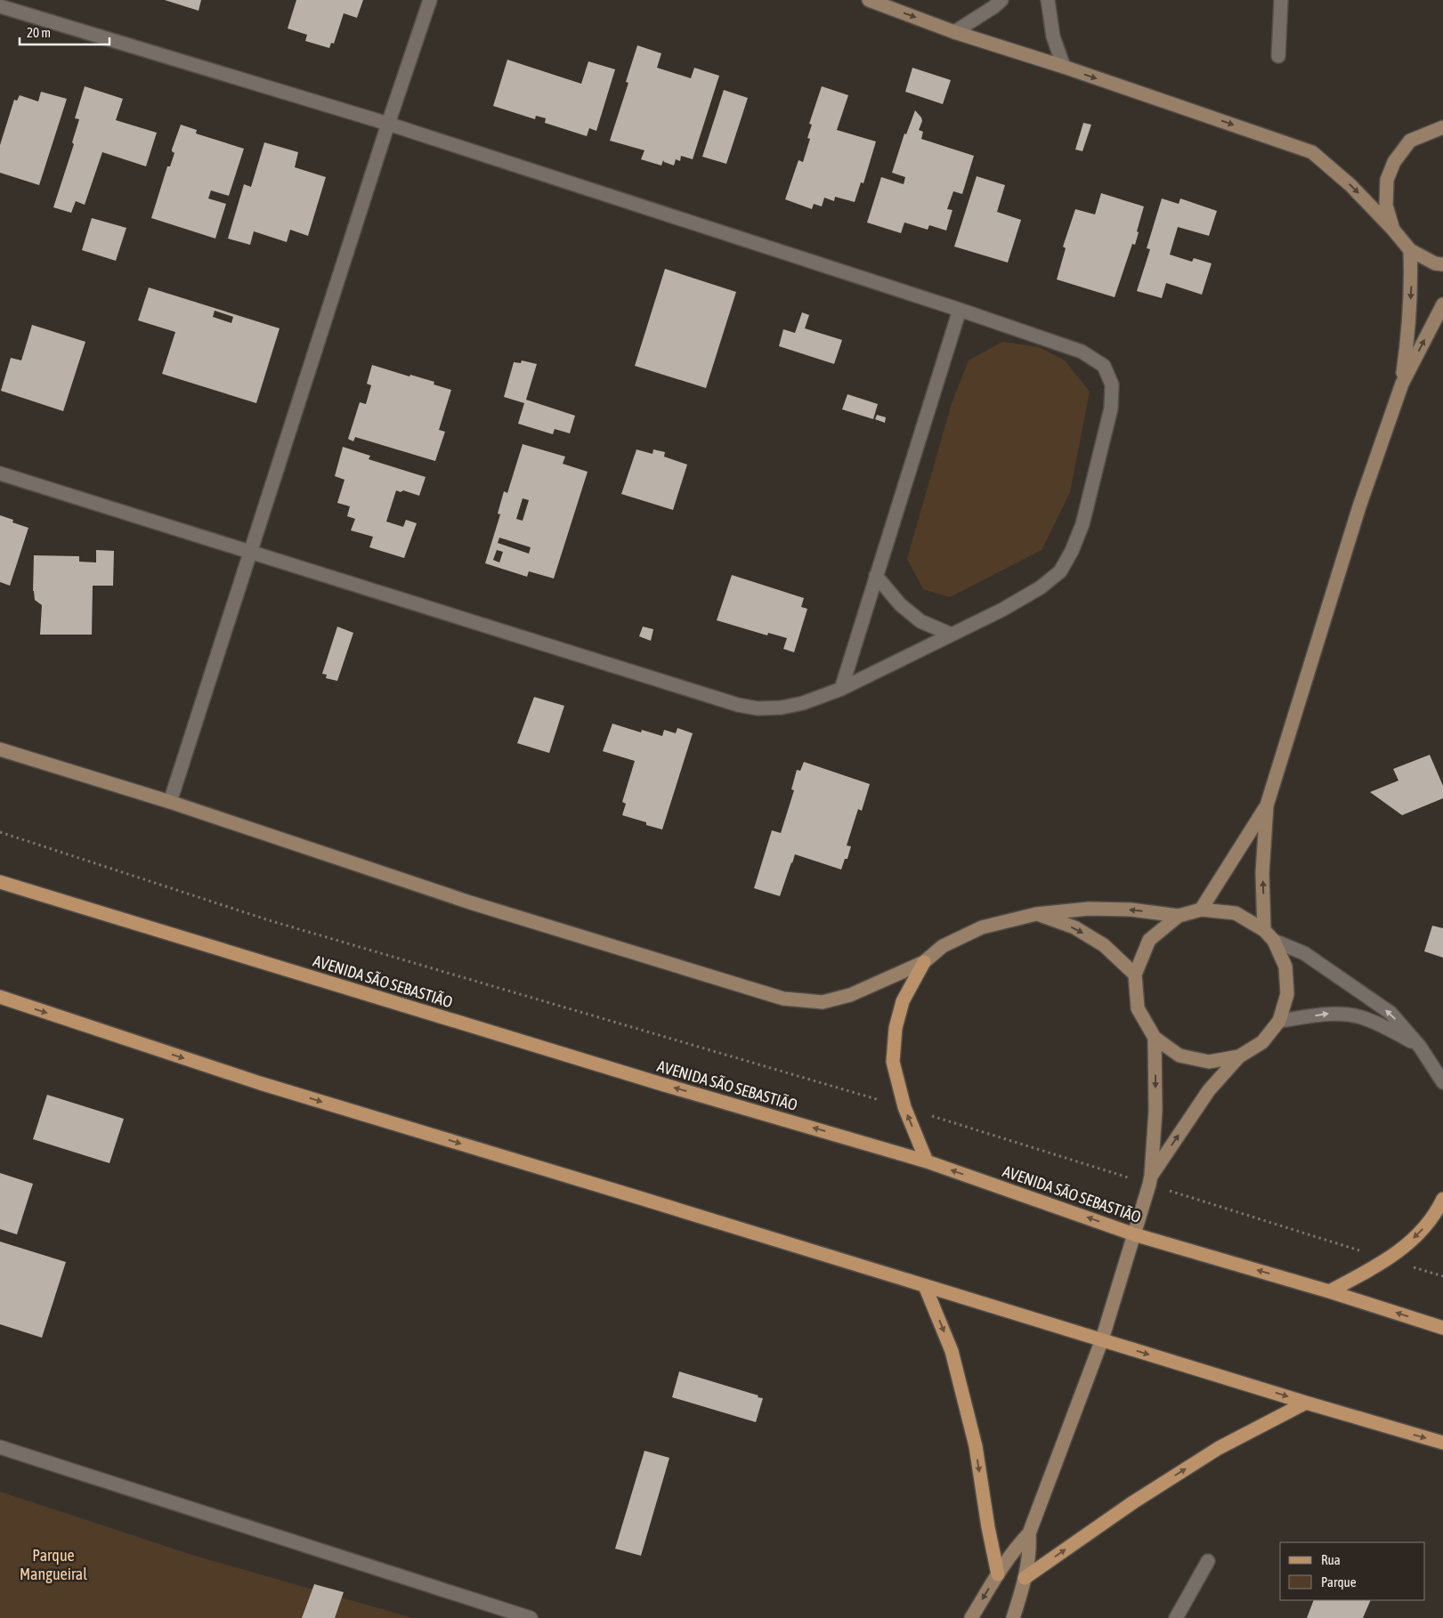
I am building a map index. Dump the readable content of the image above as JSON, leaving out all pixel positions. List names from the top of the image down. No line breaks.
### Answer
{"streets":{"main road":["AVENIDA SÃO SEBASTIÃO"]},"parks":["Parque Mangueiral"],"legend":["Rua","Parque"],"scale_bar":"20 m"}
